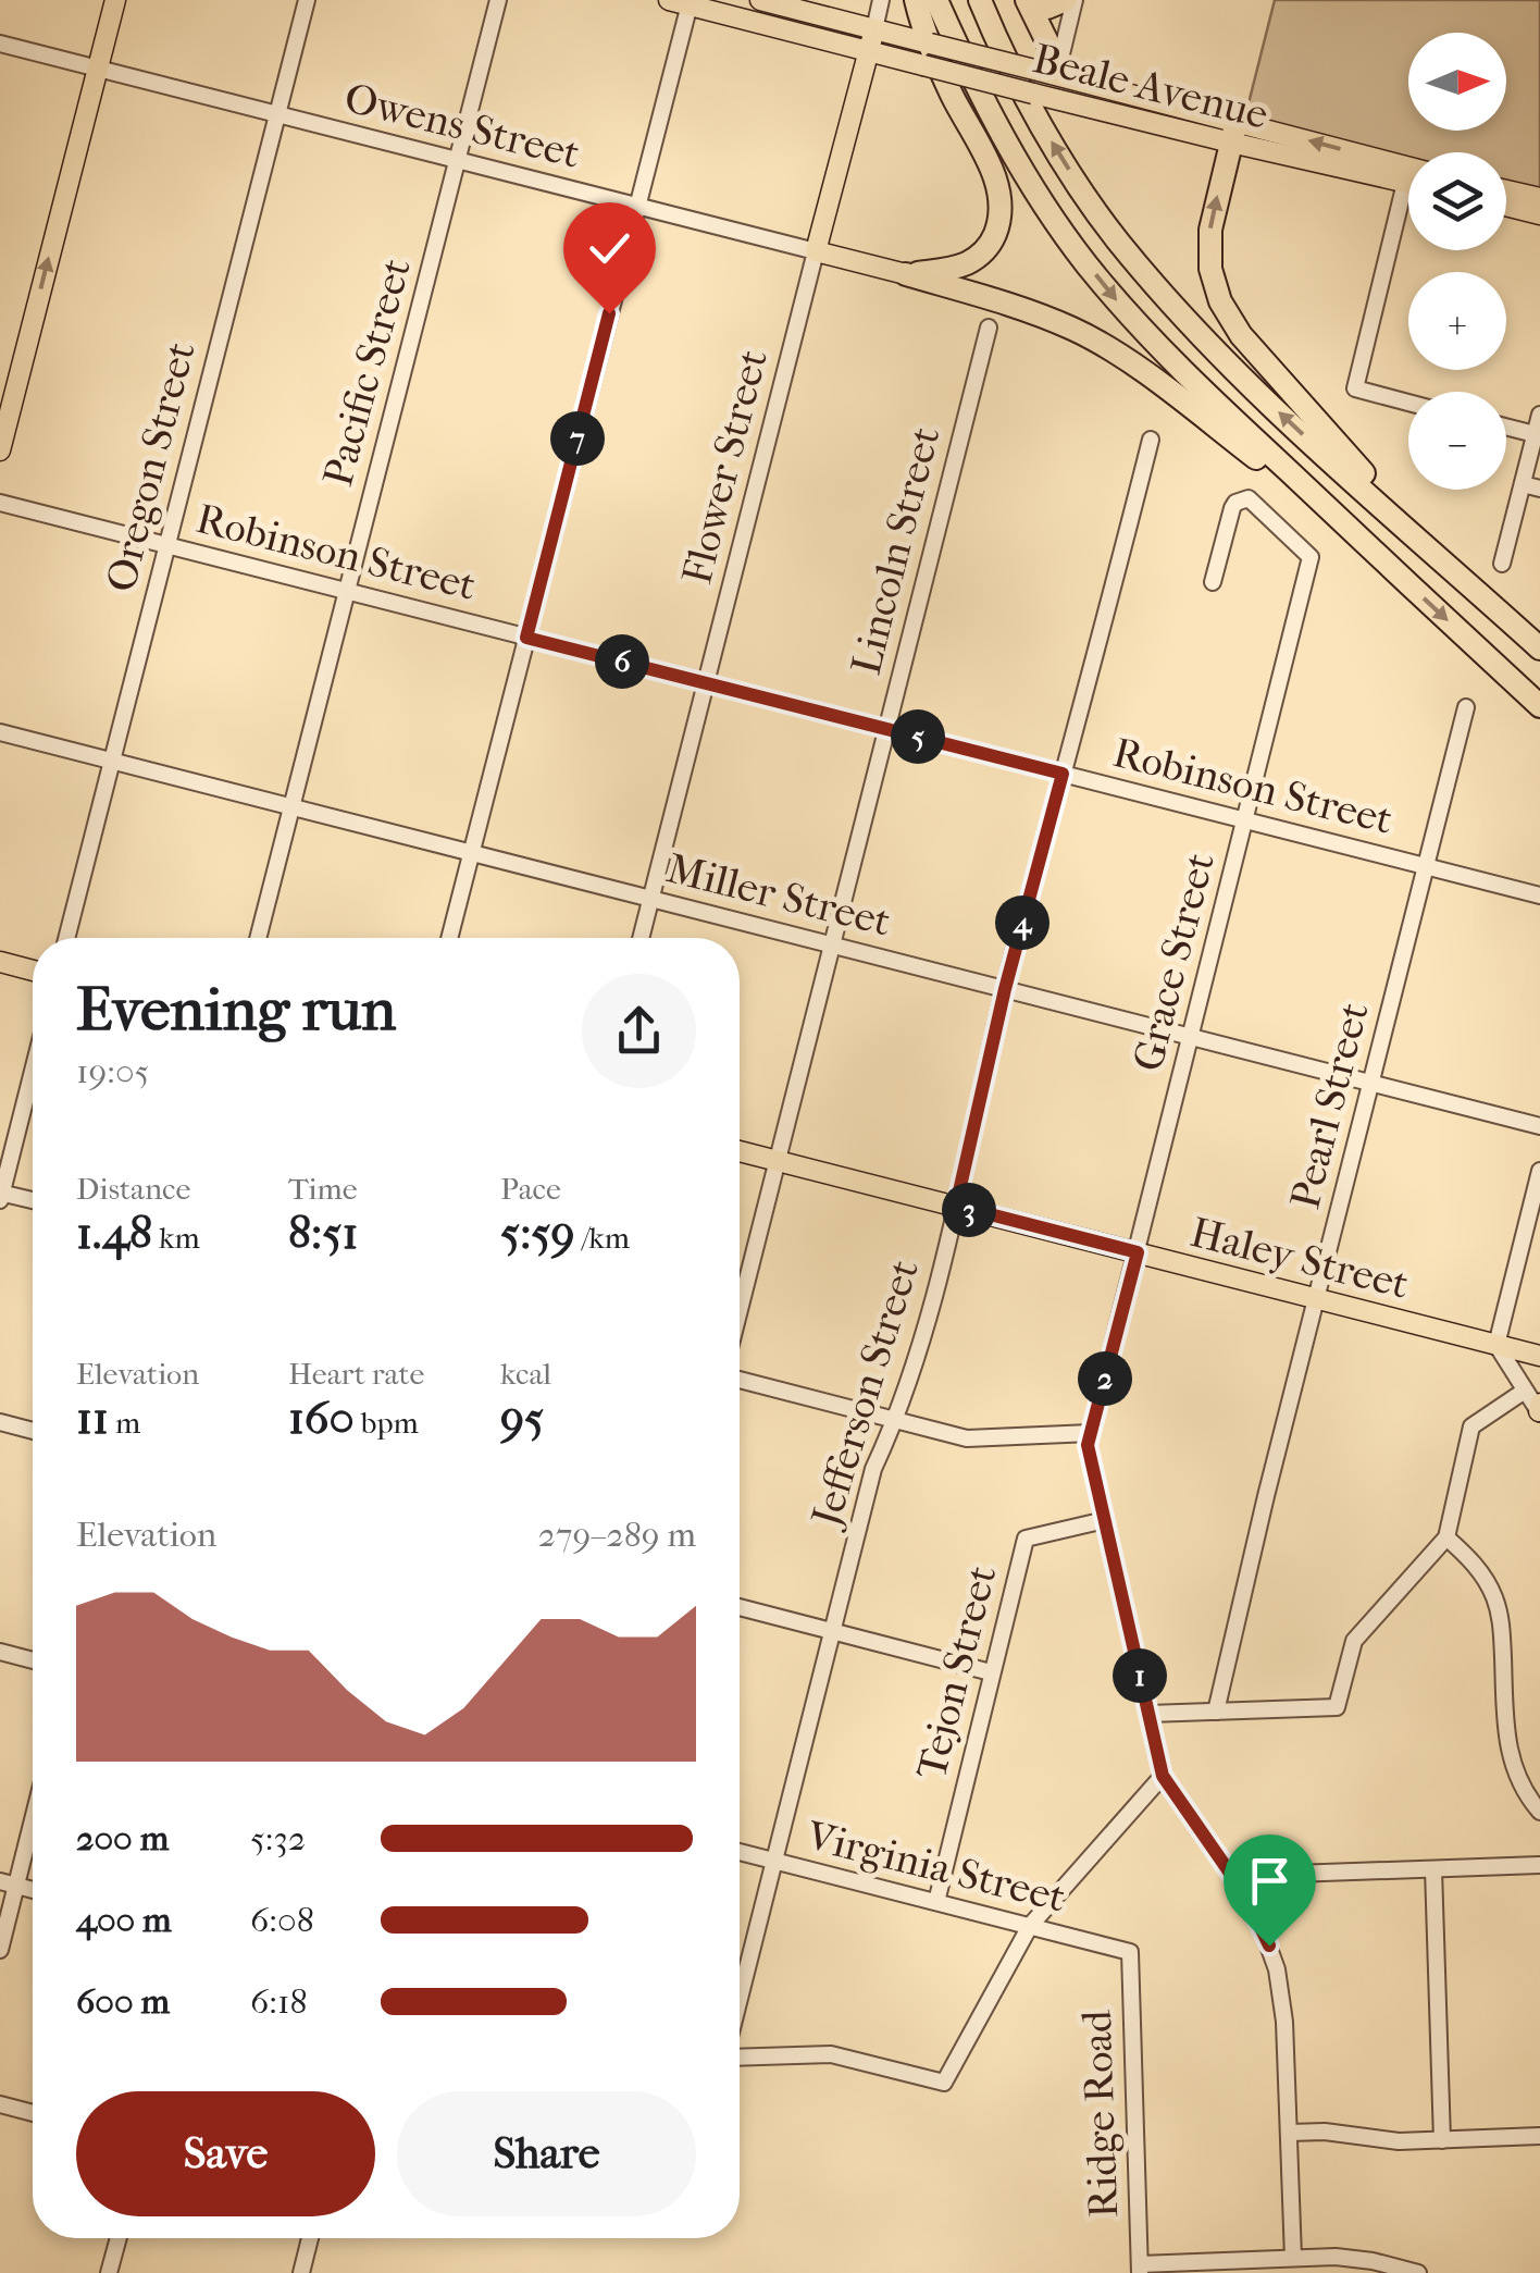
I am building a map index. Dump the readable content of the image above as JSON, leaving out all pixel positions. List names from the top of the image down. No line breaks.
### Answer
{"streets":{"main road":["Beale Avenue","Owens Street","Flower Street","Haley Street"],"street":["Pacific Street","Oregon Street","Lincoln Street","Robinson Street","Miller Street","Grace Street","Pearl Street","Jefferson Street","Tejon Street","Virginia Street","Ridge Road"]},"crossings":[["Beale Avenue","Flower Street"],["Owens Street","Pacific Street"],["Owens Street","Oregon Street"],["Owens Street","Flower Street"],["Pacific Street","Robinson Street"],["Pacific Street","Miller Street"],["Oregon Street","Robinson Street"],["Oregon Street","Miller Street"],["Flower Street","Robinson Street"],["Flower Street","Miller Street"],["Lincoln Street","Robinson Street"],["Lincoln Street","Miller Street"],["Lincoln Street","Haley Street"],["Robinson Street","Grace Street"],["Robinson Street","Pearl Street"],["Robinson Street","Jefferson Street"],["Miller Street","Grace Street"],["Miller Street","Pearl Street"],["Miller Street","Jefferson Street"],["Grace Street","Haley Street"],["Pearl Street","Haley Street"],["Haley Street","Jefferson Street"],["Jefferson Street","Virginia Street"],["Tejon Street","Virginia Street"],["Virginia Street","Ridge Road"]],"north":"right","page":{"map_buttons":["+","−"],"pins":["7","6","5","4","3","2","1"],"heading":["Evening run","19:05"],"stats":[["Distance","1.48 km"],["Time","8:51"],["Pace","5:59 /km"],["Elevation","11 m"],["Heart rate","160 bpm"],["kcal","95"]],"chart":["Elevation","279–289 m"],"list":[{"name":"200 m","note":"5:32"},{"name":"400 m","note":"6:08"},{"name":"600 m","note":"6:18"}],"buttons":["Save","Share"]}}
